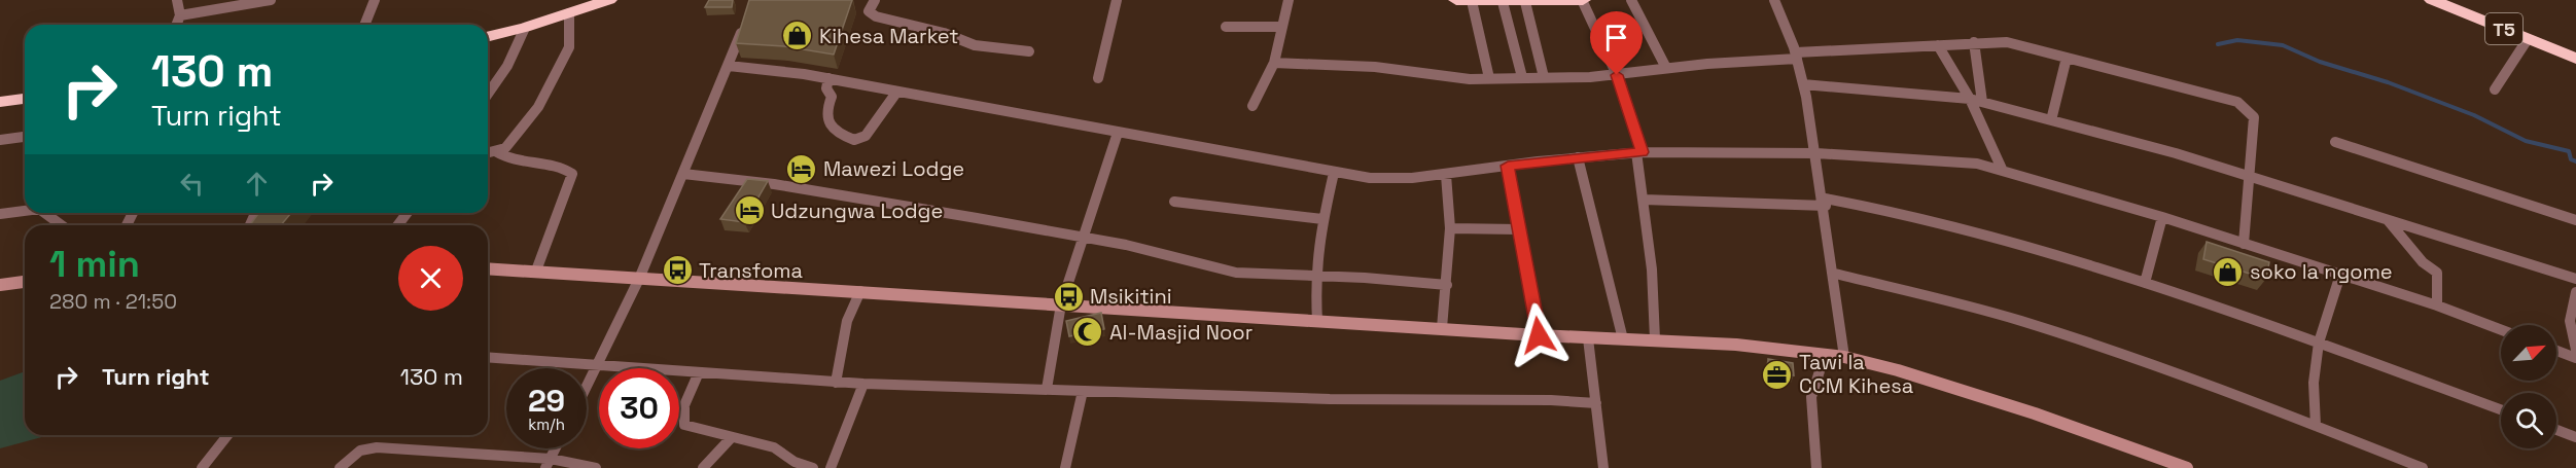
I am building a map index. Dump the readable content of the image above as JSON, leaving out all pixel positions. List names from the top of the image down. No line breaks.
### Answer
{"streets":{"highway":["T5"]},"places":{"shop":["Kihesa Market","soko la ngome"],"hotel":["Mawezi Lodge","Udzungwa Lodge"],"bus stop":["Transfoma","Msikitini"],"mosque":["Al-Masjid Noor"],"office":["Tawi la CCM Kihesa"]},"north":"top right","page":{"turn":["130 m","Turn right"],"heading":["1 min","280 m · 21:50"],"list":[{"name":"Turn right","value":"130 m"}],"speed":"29 km/h","limit":"30"}}
